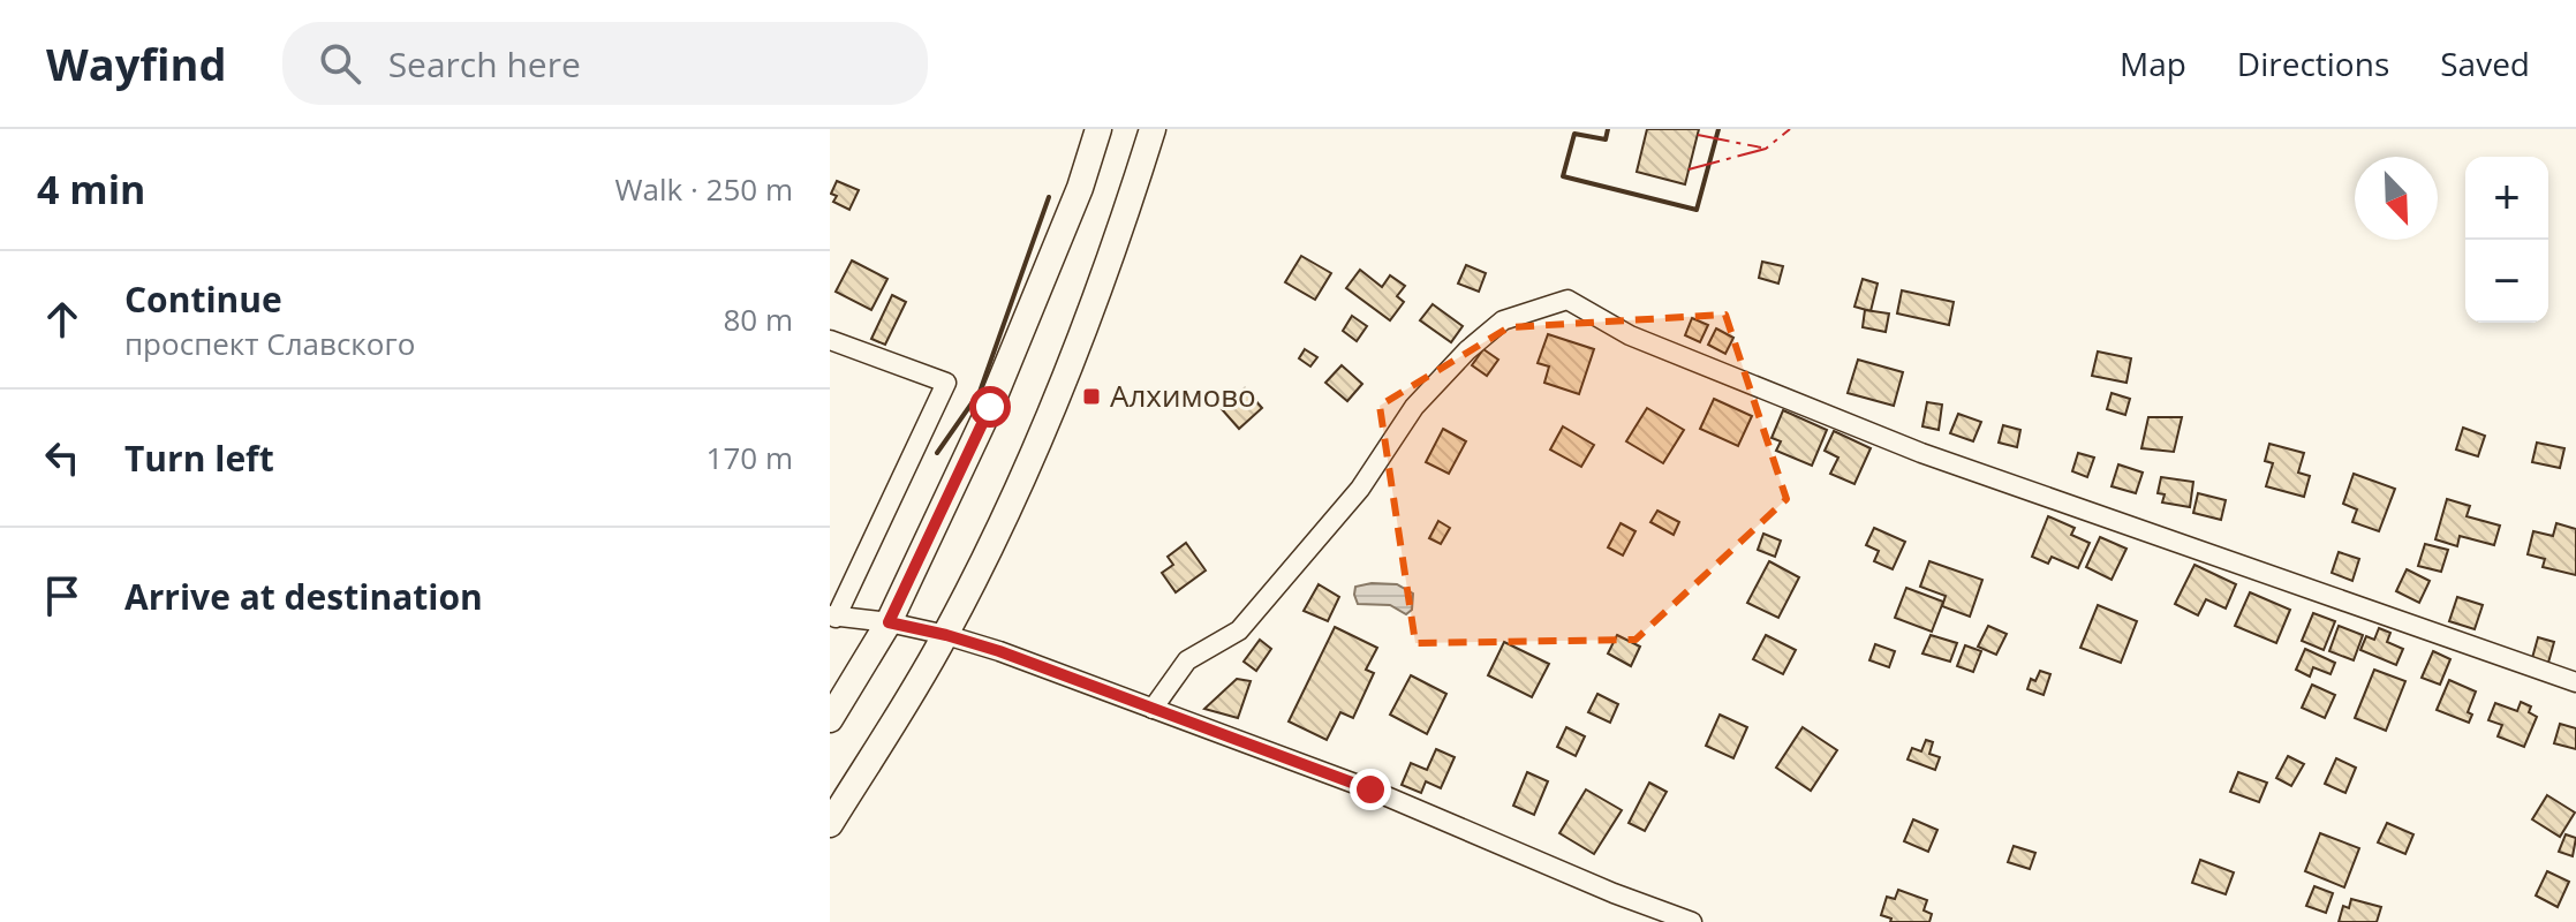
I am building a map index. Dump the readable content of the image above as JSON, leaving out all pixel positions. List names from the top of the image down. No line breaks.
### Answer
{"places":{"transit":["Алхимово"]},"north":"bottom right","page":{"header":"Wayfind","search":"Search here","nav":["Map","Directions","Saved"],"heading":["4 min","Walk · 250 m"],"map_buttons":["+","−"],"list":[["Continue","проспект Славского","80 m"],["Turn left","170 m"],"Arrive at destination"]}}
